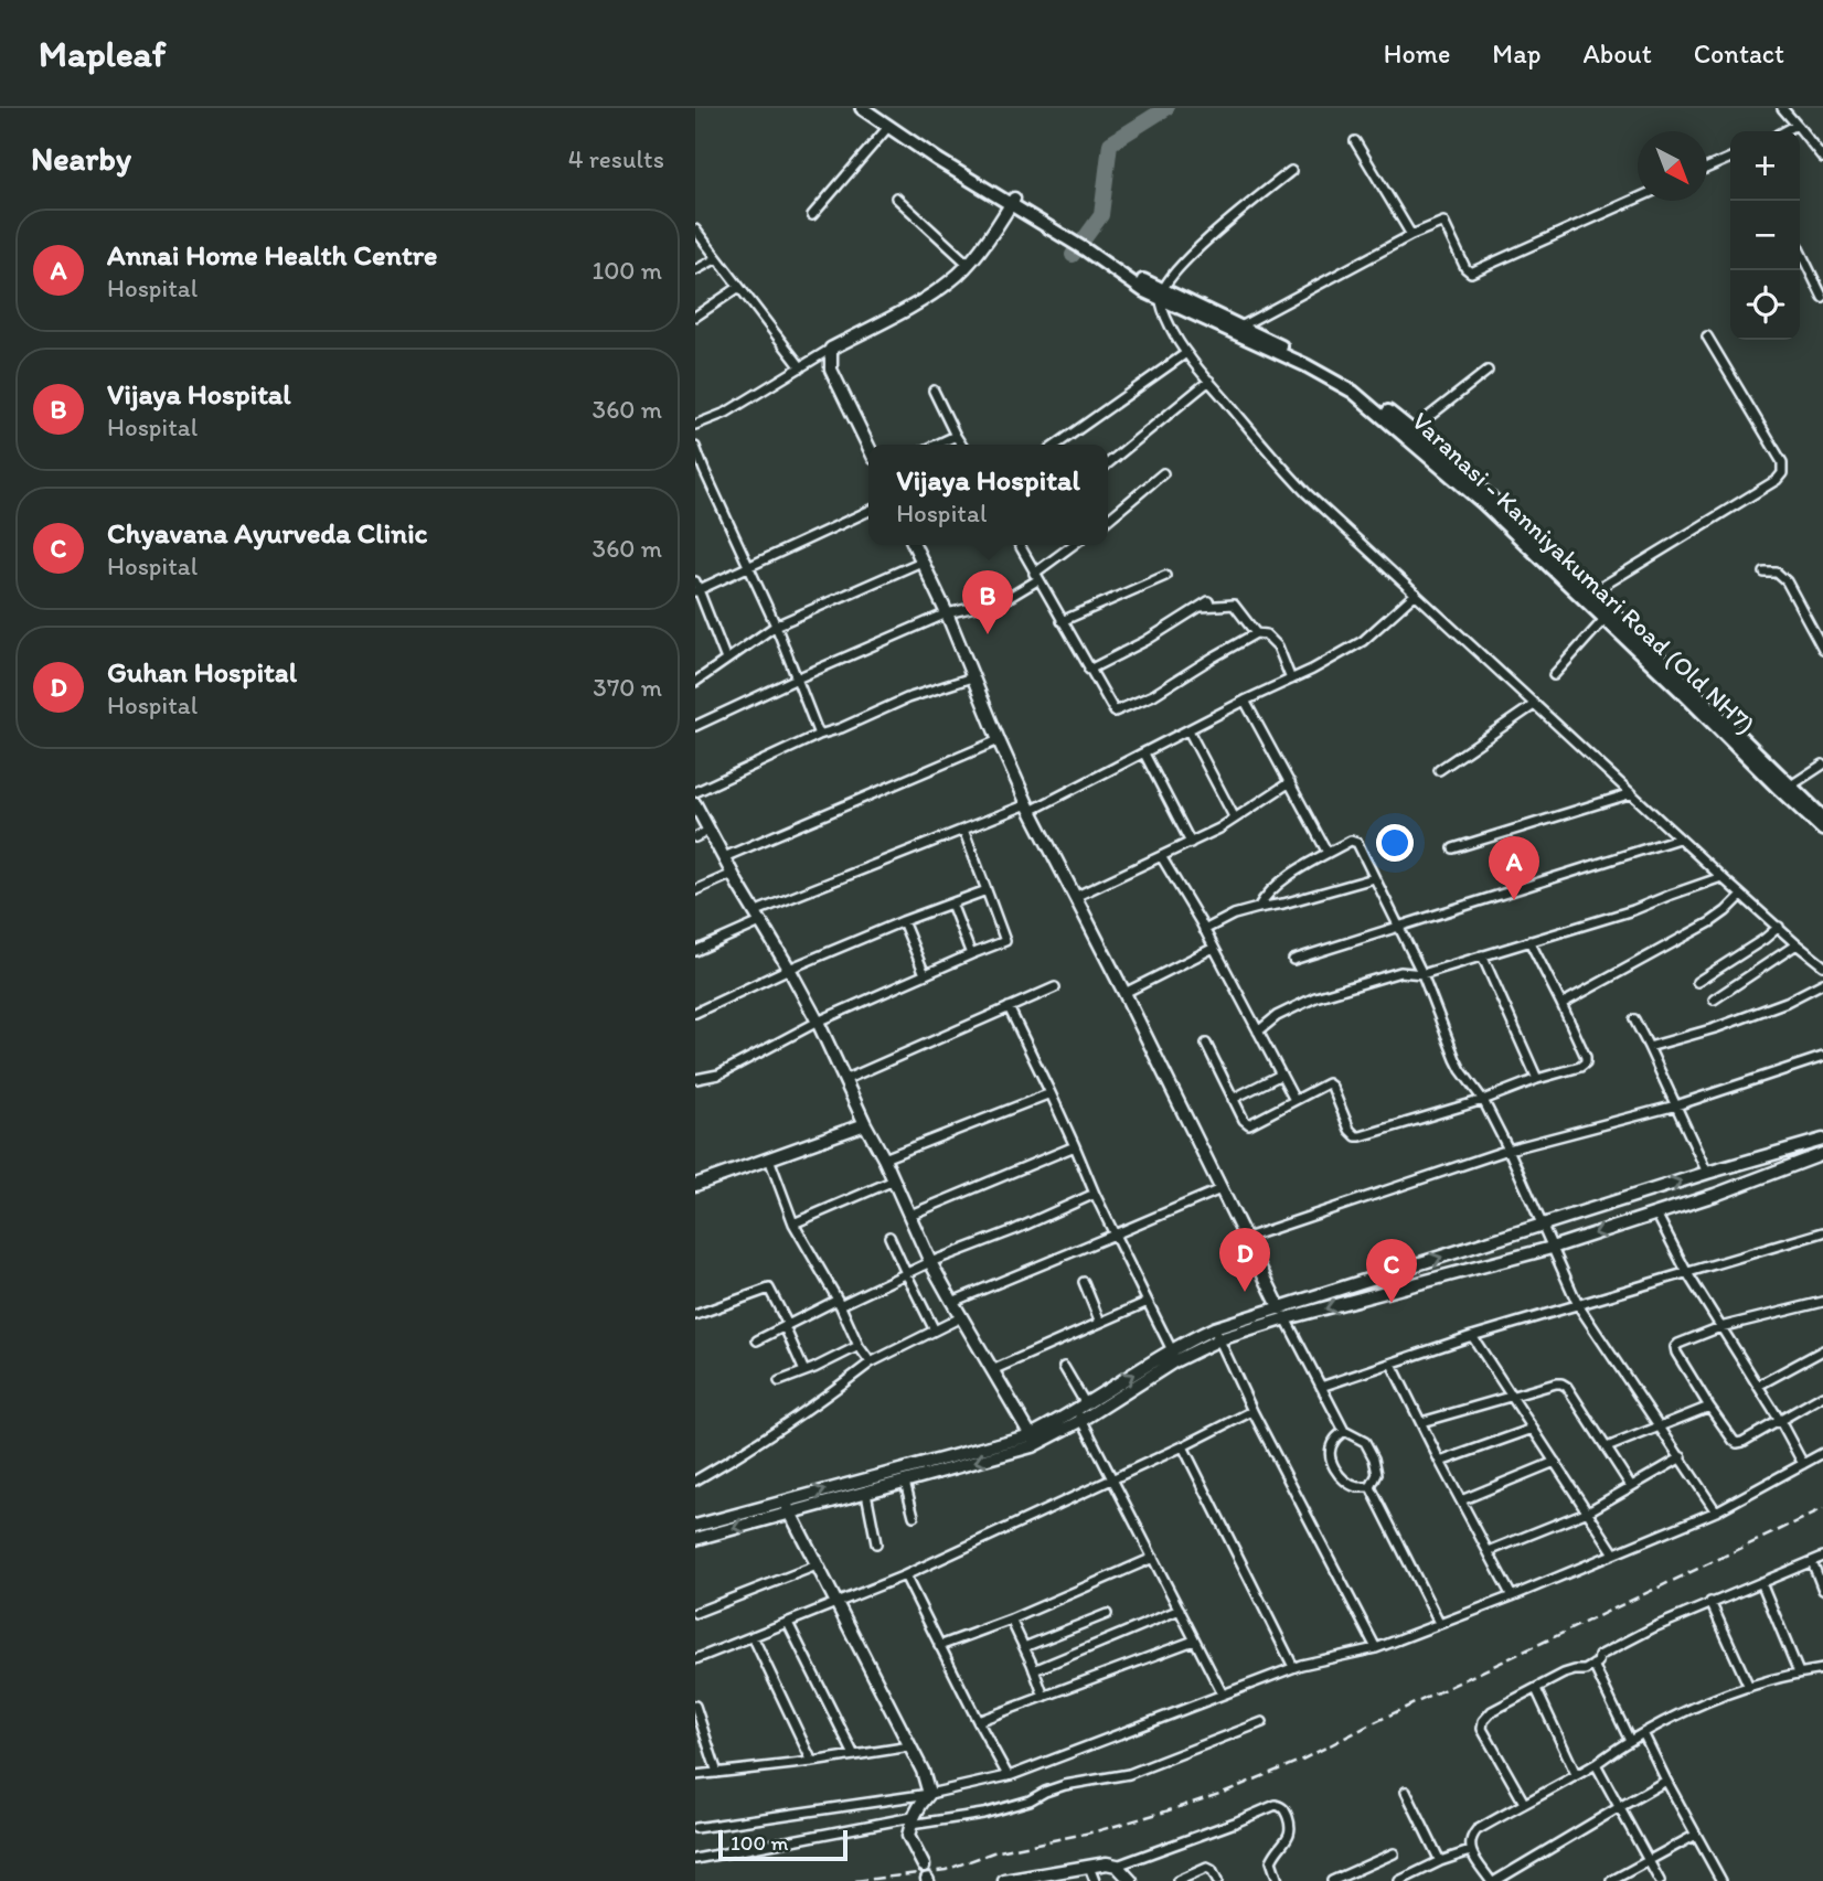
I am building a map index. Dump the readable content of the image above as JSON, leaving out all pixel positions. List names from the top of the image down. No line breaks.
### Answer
{"streets":{"main road":["Varanasi - Kanniyakumari Road (Old NH7)"]},"scale_bar":"100 m","north":"bottom right","page":{"header":"Mapleaf","nav":["Home","Map","About","Contact"],"heading":["Nearby","4 results"],"map_buttons":["+","−"],"list":[{"mark":"A","name":"Annai Home Health Centre","note":"Hospital","value":"100 m"},{"mark":"B","name":"Vijaya Hospital","note":"Hospital","value":"360 m"},{"mark":"C","name":"Chyavana Ayurveda Clinic","note":"Hospital","value":"360 m"},{"mark":"D","name":"Guhan Hospital","note":"Hospital","value":"370 m"}],"popup":["Vijaya Hospital","Hospital"],"pins":["B","A","D","C"],"scale":"100 m"}}
